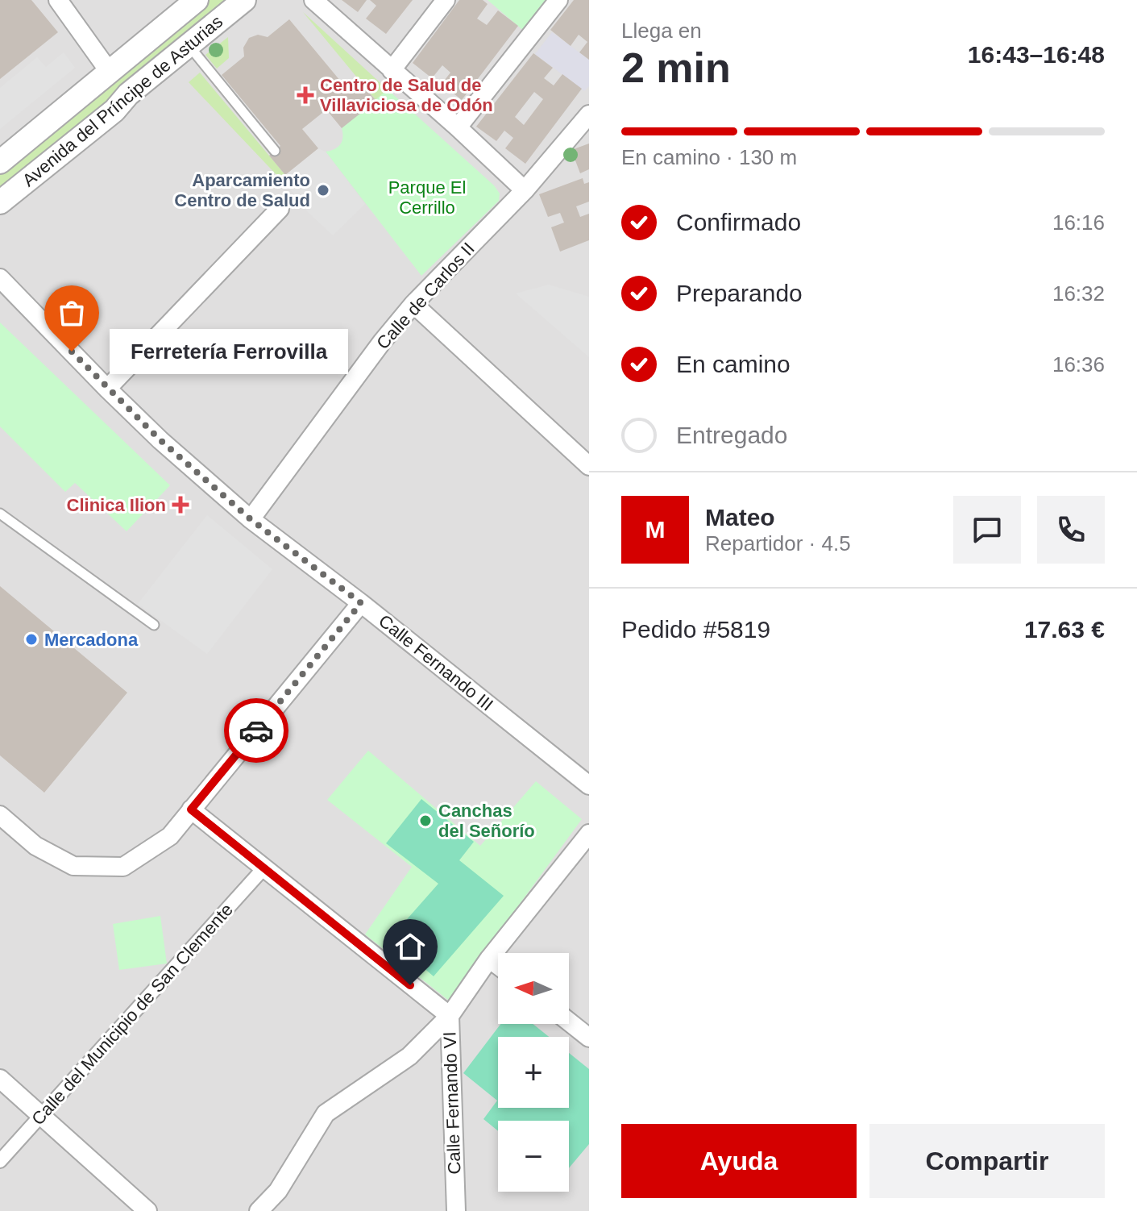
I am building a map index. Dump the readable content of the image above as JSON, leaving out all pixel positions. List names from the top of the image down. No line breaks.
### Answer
{"streets":{"street":["Avenida del Príncipe de Asturias","Calle de Carlos II","Calle Fernando III","Calle del Municipio de San Clemente","Calle Fernando VI"]},"crossings":[["Calle de Carlos II","Calle Fernando III"],["Calle del Municipio de San Clemente","Calle Fernando VI"]],"parks":["Parque El Cerrillo"],"places":{"health":["Centro de Salud de Villaviciosa de Odón","Clinica Ilion"],"other":["Aparcamiento Centro de Salud","Ferretería Ferrovilla","Mercadona","Canchas del Señorío"]},"north":"left","page":{"heading":["2 min","Llega en","16:43–16:48"],"panel":["Mateo","Repartidor · 4.5","Pedido #5819","17.63 €"],"bar":"En camino · 130 m","list":[["Confirmado","16:16"],["Preparando","16:32"],["En camino","16:36"],"Entregado"],"bubble":"Ferretería Ferrovilla","round":"M","map_buttons":["+","−"],"buttons":["Ayuda","Compartir"]}}
